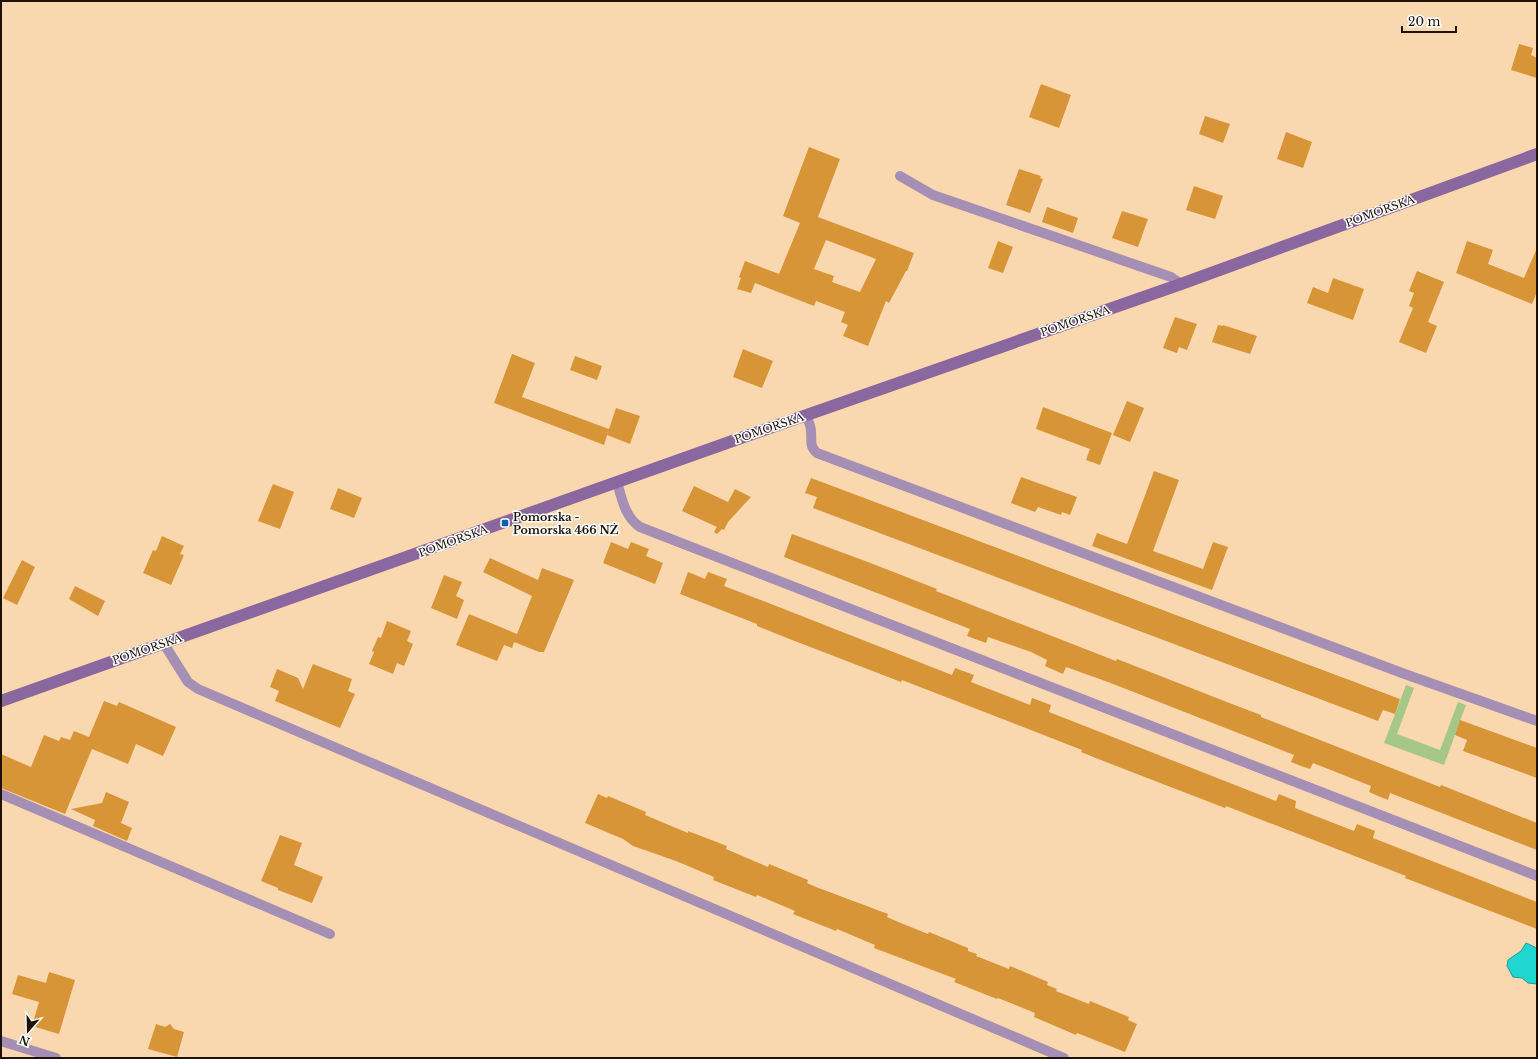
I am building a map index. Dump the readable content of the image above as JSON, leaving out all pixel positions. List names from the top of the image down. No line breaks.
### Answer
{"streets":{"street":["POMORSKA"]},"places":{"transit":["Pomorska - Pomorska 466 NŻ"]},"scale_bar":"20 m","north":"bottom"}
